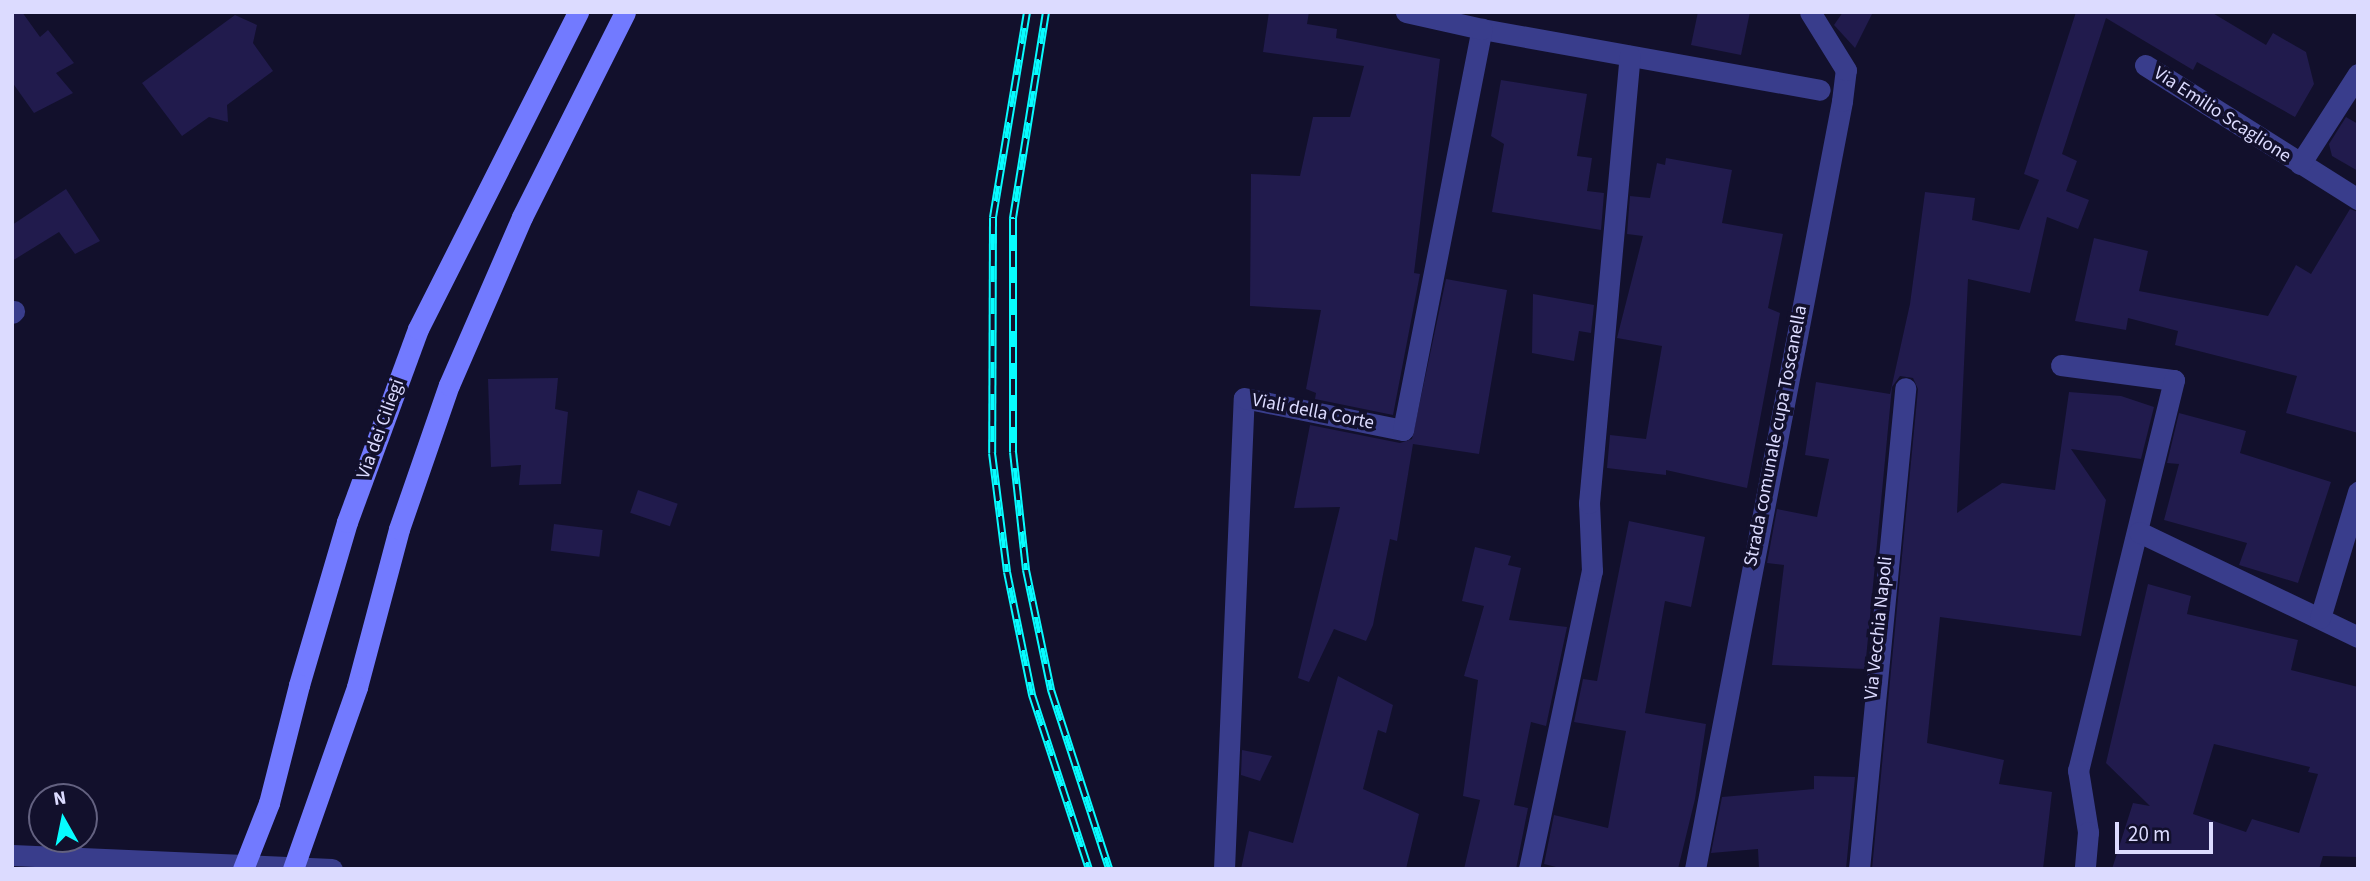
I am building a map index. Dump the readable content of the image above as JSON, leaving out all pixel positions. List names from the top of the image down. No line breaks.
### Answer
{"streets":{"main road":["Via dei Ciliegi"],"street":["Via Emilio Scaglione","Viali della Corte","Strada comunale cupa Toscanella","Via Vecchia Napoli"]},"scale_bar":"20 m","north":"top"}
